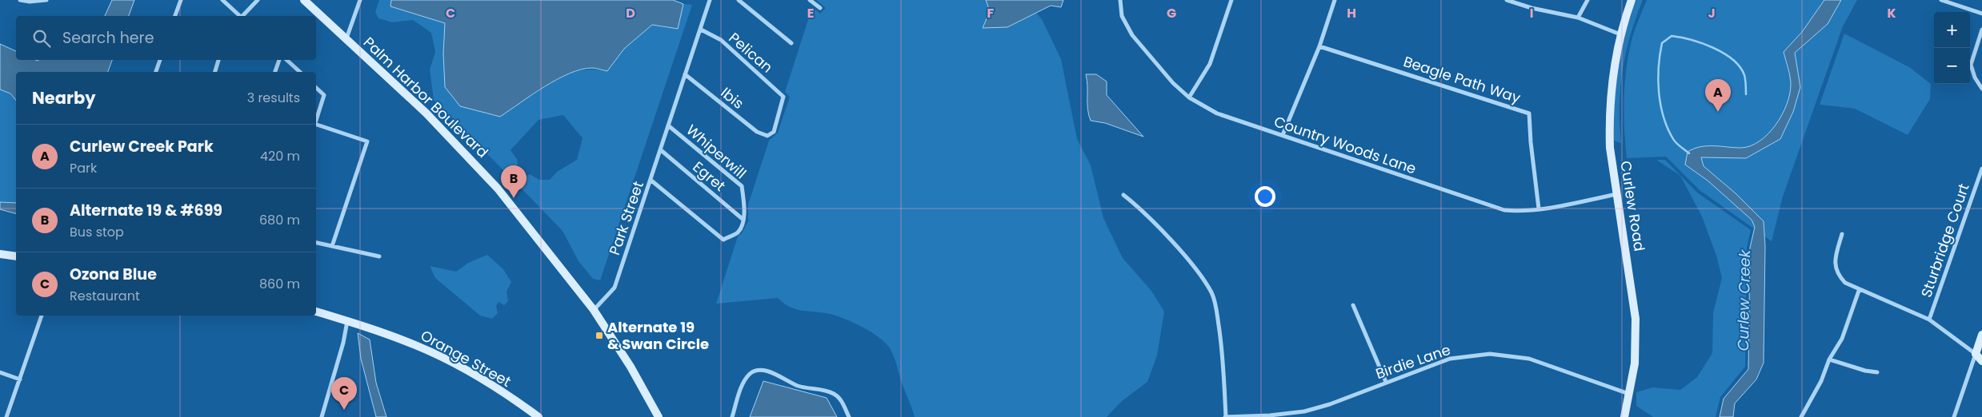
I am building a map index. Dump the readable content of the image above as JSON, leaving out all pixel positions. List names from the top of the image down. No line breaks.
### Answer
{"streets":{"main road":["Palm Harbor Boulevard","Curlew Road","Orange Street"],"street":["Pelican","Beagle Path Way","Ibis","Country Woods Lane","Whiperwill","Egret","Park Street","Sturbridge Court","Birdie Lane"]},"crossings":[["Pelican","Ibis"],["Pelican","Park Street"],["Beagle Path Way","Country Woods Lane"],["Palm Harbor Boulevard","Park Street"],["Ibis","Park Street"],["Country Woods Lane","Curlew Road"],["Whiperwill","Egret"],["Whiperwill","Park Street"],["Egret","Park Street"],["Curlew Road","Birdie Lane"]],"water":["Curlew Creek"],"places":{"transit":["Alternate 19 & Swan Circle"]},"page":{"map_buttons":["+","−"],"search":"Search here","heading":["Nearby","3 results"],"pins":["A","B","C"],"list":[{"mark":"A","name":"Curlew Creek Park","note":"Park","value":"420 m"},{"mark":"B","name":"Alternate 19 & #699","note":"Bus stop","value":"680 m"},{"mark":"C","name":"Ozona Blue","note":"Restaurant","value":"860 m"}]},"grid":{"columns":["C","D","E","F","G","H","I","J","K"]}}
